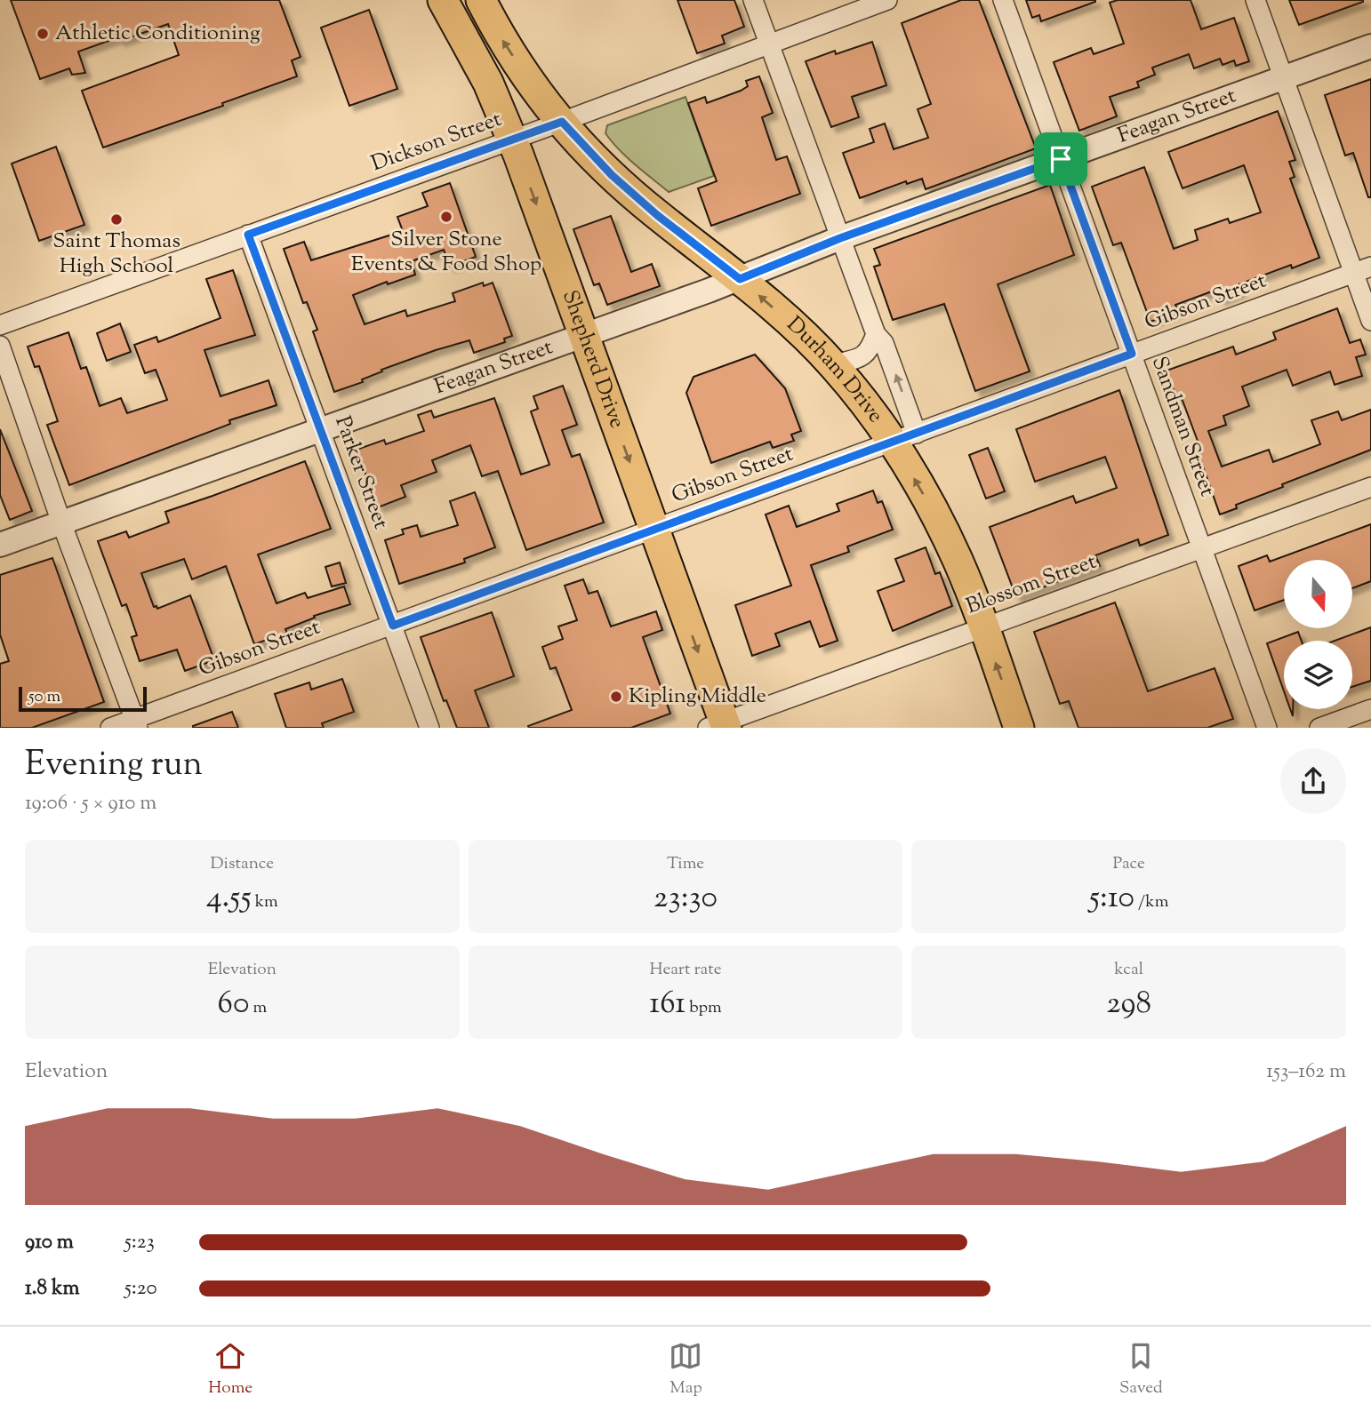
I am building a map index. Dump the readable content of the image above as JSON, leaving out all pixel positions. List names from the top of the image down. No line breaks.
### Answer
{"streets":{"main road":["Shepherd Drive","Durham Drive"],"street":["Feagan Street","Dickson Street","Gibson Street","Sandman Street","Parker Street","Blossom Street"]},"crossings":[["Feagan Street","Shepherd Drive"],["Feagan Street","Durham Drive"],["Feagan Street","Sandman Street"],["Feagan Street","Parker Street"],["Dickson Street","Shepherd Drive"],["Dickson Street","Durham Drive"],["Dickson Street","Parker Street"],["Gibson Street","Shepherd Drive"],["Gibson Street","Durham Drive"],["Gibson Street","Sandman Street"],["Gibson Street","Parker Street"],["Shepherd Drive","Blossom Street"],["Durham Drive","Blossom Street"],["Sandman Street","Blossom Street"]],"one_way":["Shepherd Drive","Durham Drive"],"places":["Athletic Conditioning","Silver Stone Events & Food Shop","Saint Thomas High School","Kipling Middle"],"scale_bar":"50 m","north":"bottom","page":{"scale":"50 m","heading":["Evening run","19:06 · 5 × 910 m"],"stats":[["Distance","4.55 km"],["Time","23:30"],["Pace","5:10 /km"],["Elevation","60 m"],["Heart rate","161 bpm"],["kcal","298"]],"chart":["Elevation","153–162 m"],"list":[{"name":"910 m","note":"5:23"},{"name":"1.8 km","note":"5:20"}],"tabs":["Home","Map","Saved"]}}
